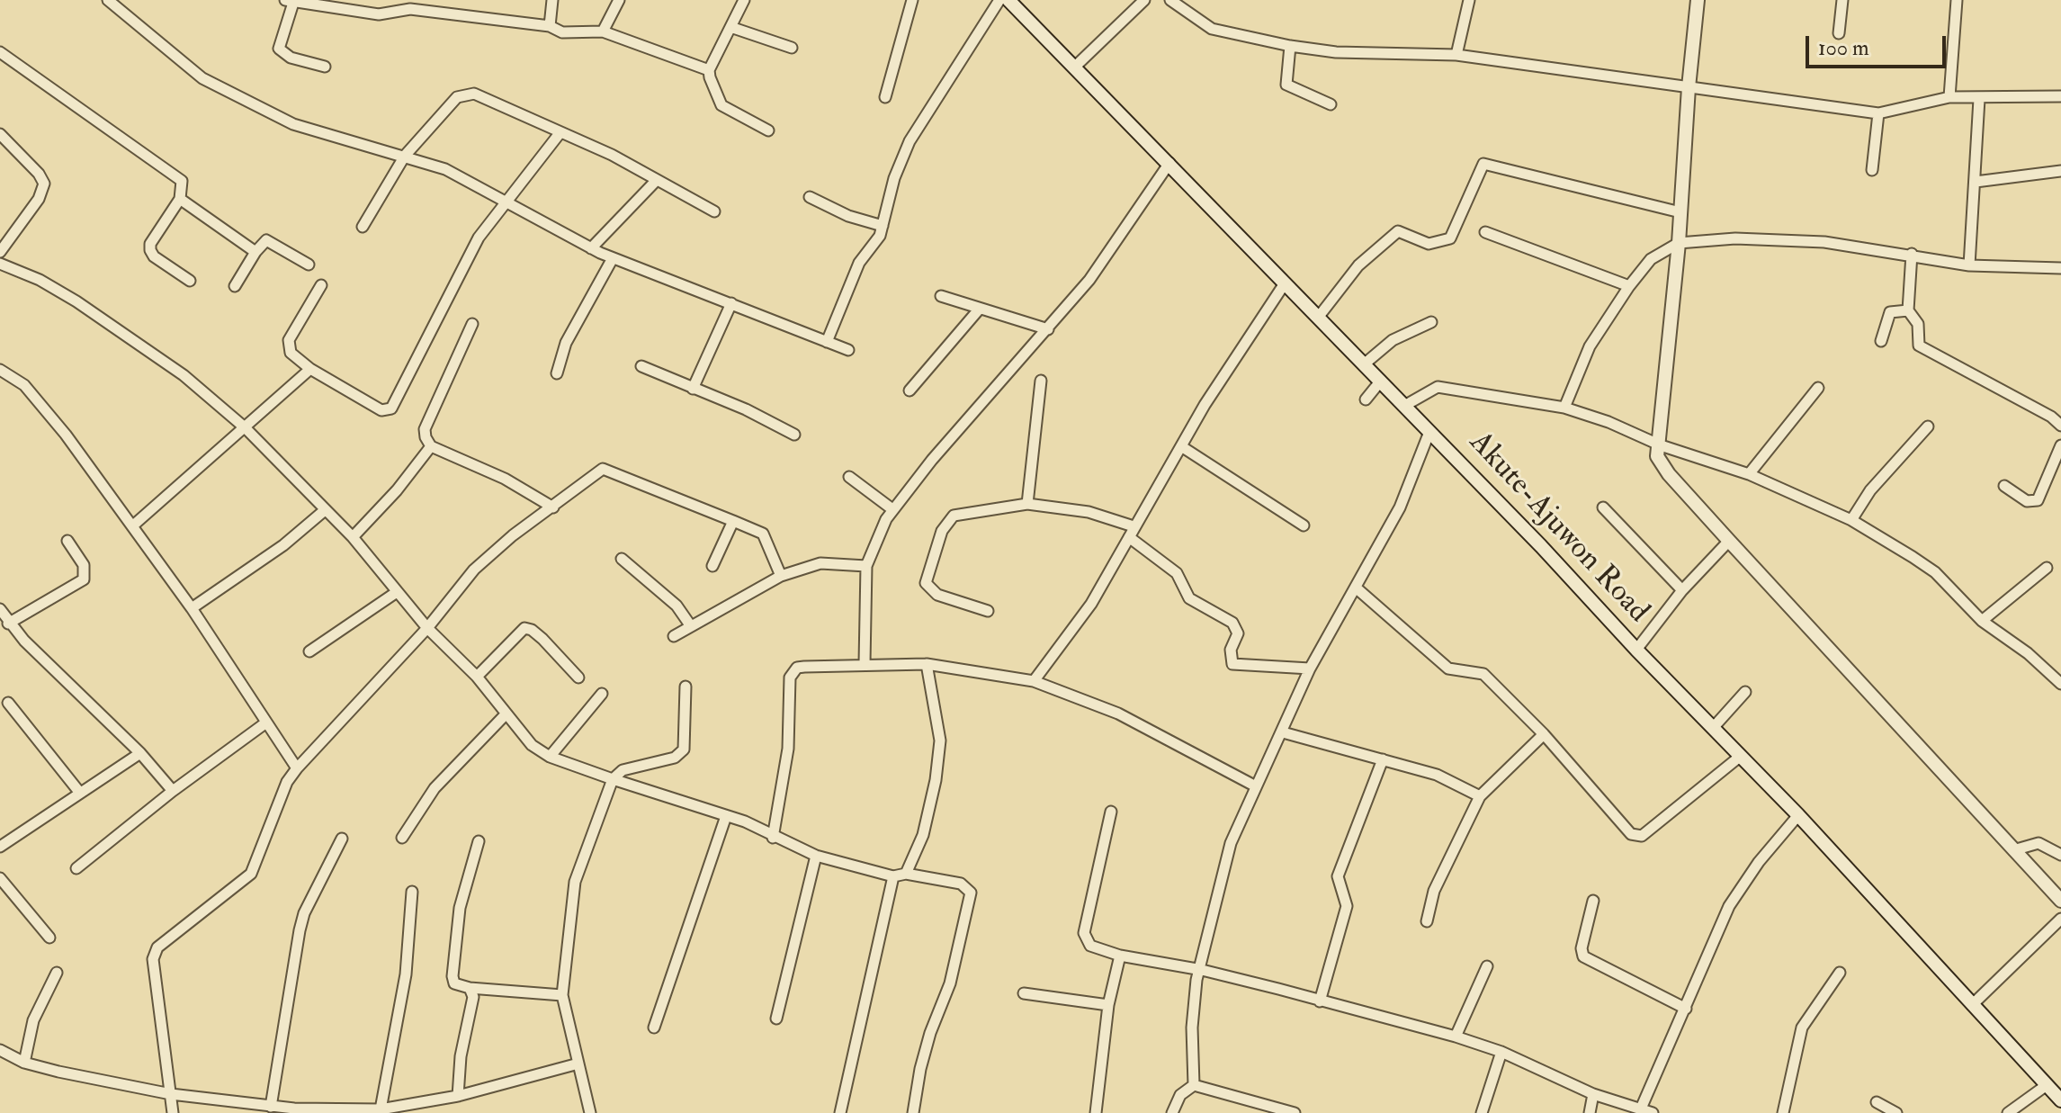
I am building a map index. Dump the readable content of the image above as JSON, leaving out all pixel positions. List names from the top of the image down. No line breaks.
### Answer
{"streets":{"main road":["Akute-Ajuwon Road"]},"scale_bar":"100 m"}
